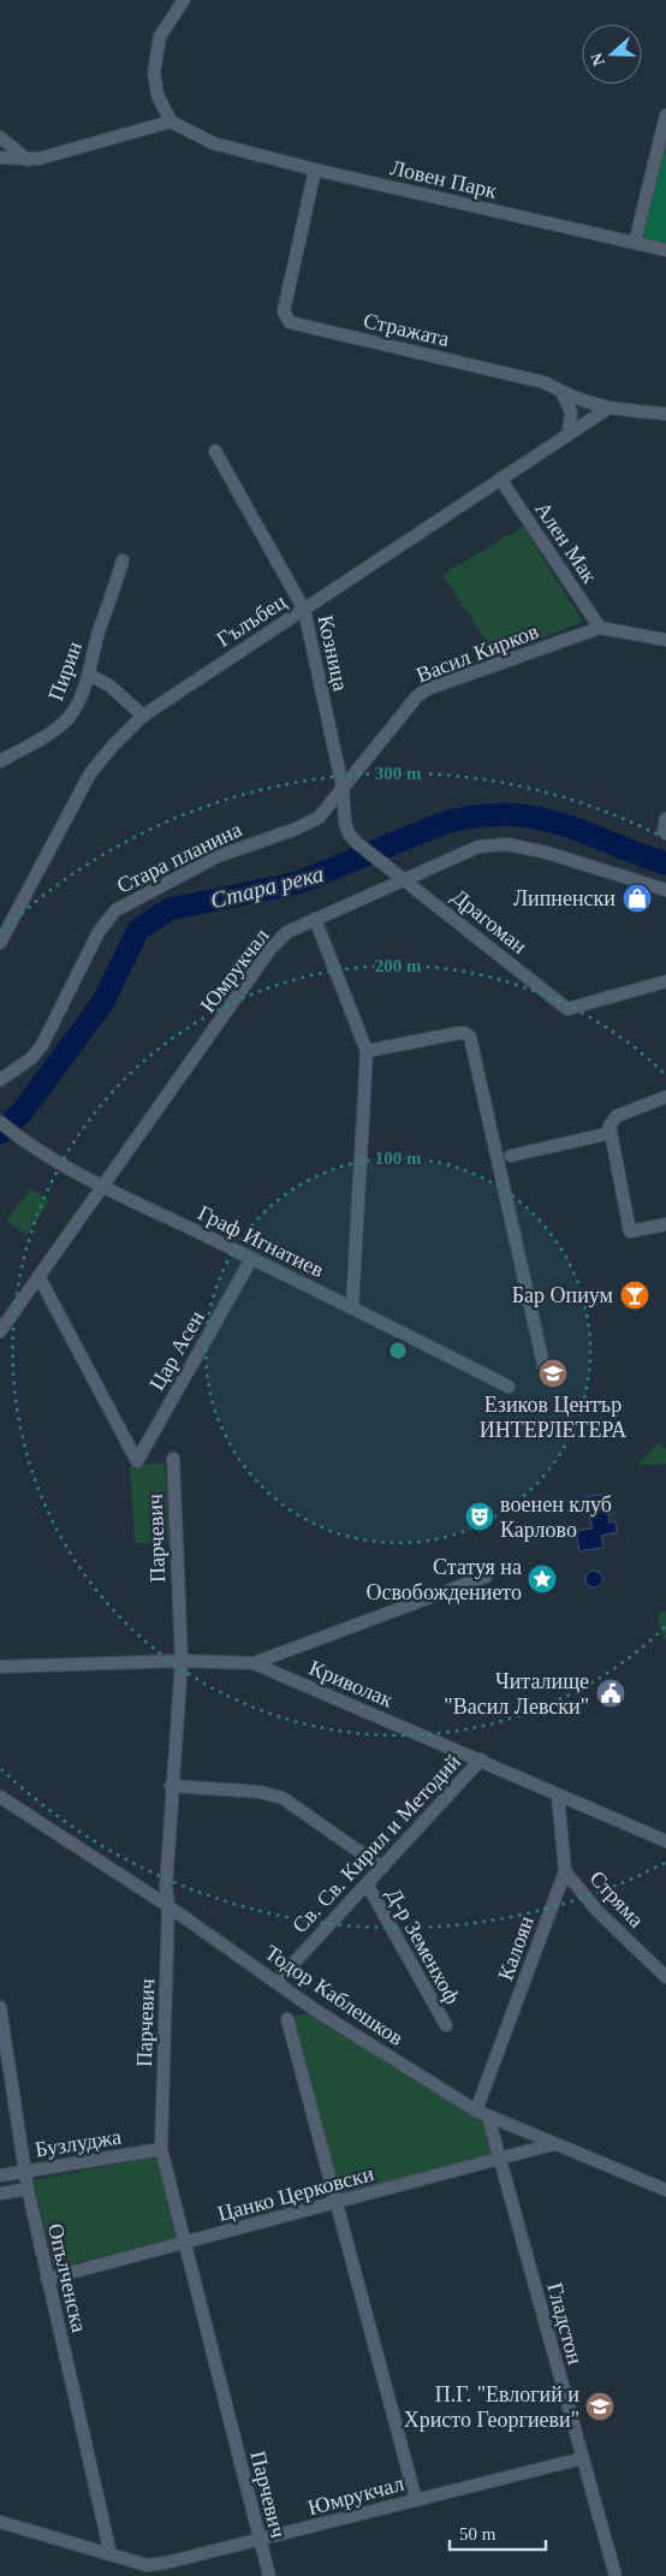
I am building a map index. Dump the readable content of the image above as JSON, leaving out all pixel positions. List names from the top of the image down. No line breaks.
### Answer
{"streets":{"street":["Ловен Парк","Стражата","Ален Мак","Гълъбец","Козница","Васил Кирков","Пирин","Стара планина","Драгоман","Юмрукчал","Граф Игнатиев","Цар Асен","Парчевич","Криволак","Св. Св. Кирил и Методий","Стряма","Д-р Земенхоф","Калоян","Тодор Каблешков","Бузлуджа","Цанко Церковски","Опълченска","Гладстон"]},"crossings":[["Ловен Парк","Стражата"],["Стражата","Гълъбец"],["Ален Мак","Гълъбец"],["Ален Мак","Васил Кирков"],["Гълъбец","Козница"],["Козница","Васил Кирков"],["Козница","Стара планина"],["Козница","Драгоман"],["Васил Кирков","Стара планина"],["Драгоман","Юмрукчал"],["Юмрукчал","Граф Игнатиев"],["Юмрукчал","Цар Асен"],["Юмрукчал","Парчевич"],["Юмрукчал","Опълченска"],["Юмрукчал","Гладстон"],["Граф Игнатиев","Цар Асен"],["Парчевич","Криволак"],["Парчевич","Д-р Земенхоф"],["Парчевич","Тодор Каблешков"],["Парчевич","Бузлуджа"],["Парчевич","Цанко Церковски"],["Криволак","Св. Св. Кирил и Методий"],["Криволак","Калоян"],["Св. Св. Кирил и Методий","Д-р Земенхоф"],["Св. Св. Кирил и Методий","Тодор Каблешков"],["Стряма","Калоян"],["Калоян","Тодор Каблешков"],["Калоян","Гладстон"],["Тодор Каблешков","Цанко Церковски"],["Тодор Каблешков","Гладстон"],["Бузлуджа","Опълченска"],["Цанко Церковски","Опълченска"],["Цанко Церковски","Гладстон"]],"water":["Стара река"],"places":{"shop":["Липненски"],"bar":["Бар Опиум"],"school or university":["Езиков Център ИНТЕРЛЕТЕРА","П.Г. \"Евлогий и Христо Георгиеви\""],"theatre":["военен клуб Карлово"],"place":["Статуя на Освобождението"],"public building":["Читалище \"Васил Левски\""]},"scale_bar":"50 m","north":"left","rings":["300 m","200 m","100 m"]}
